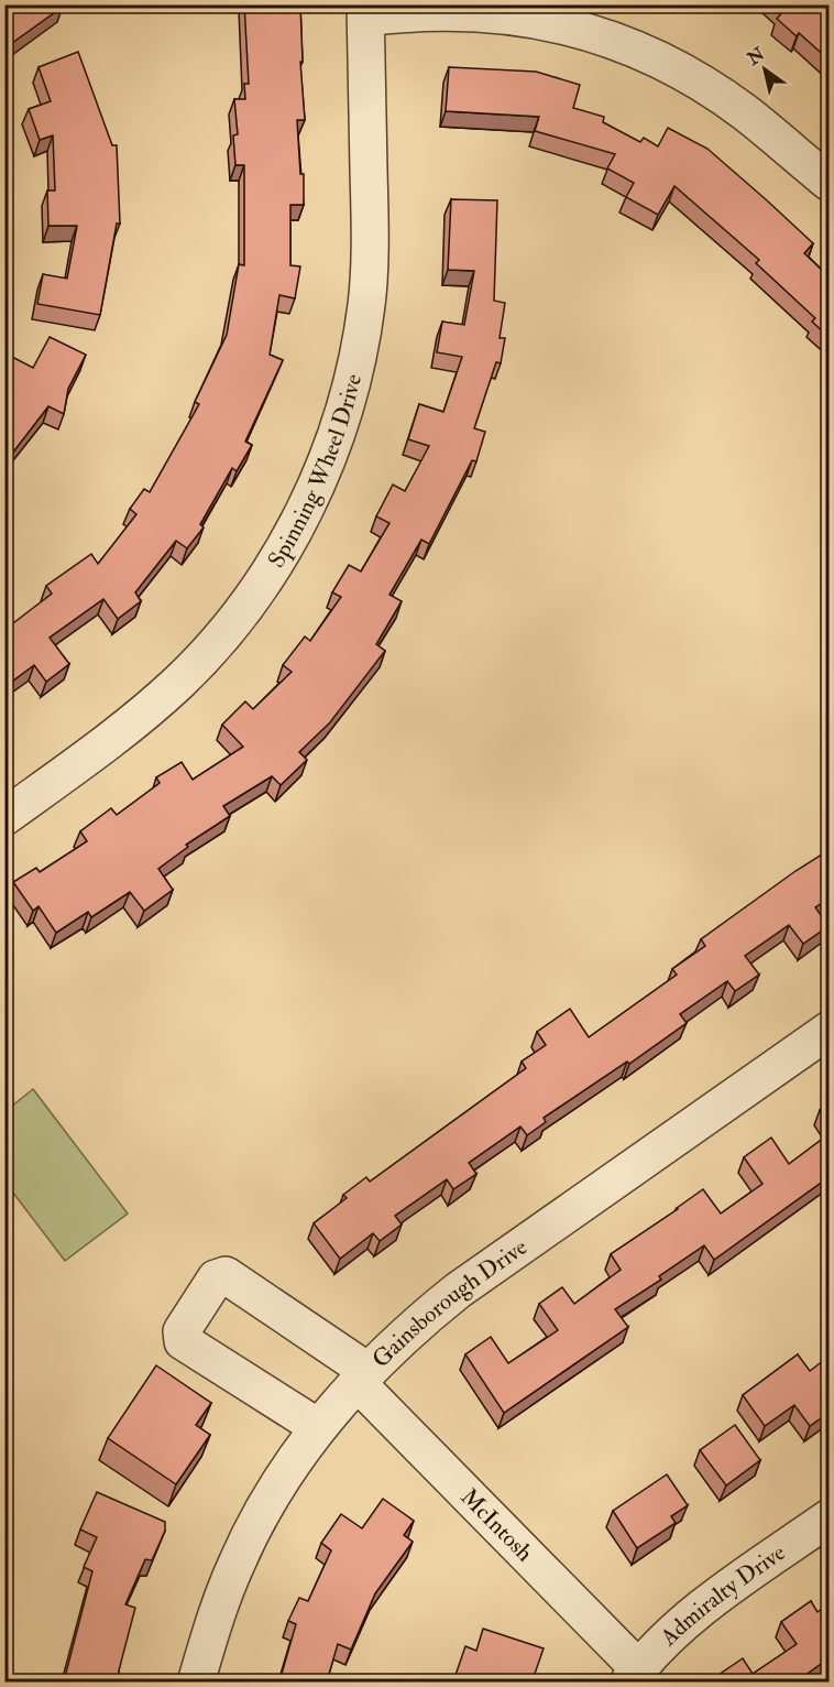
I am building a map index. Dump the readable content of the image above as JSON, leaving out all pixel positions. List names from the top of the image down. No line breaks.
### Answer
{"streets":{"street":["Spinning Wheel Drive","Gainsborough Drive","McIntosh","Admiralty Drive"]},"crossings":[["Gainsborough Drive","McIntosh"],["McIntosh","Admiralty Drive"]],"north":"top left"}
